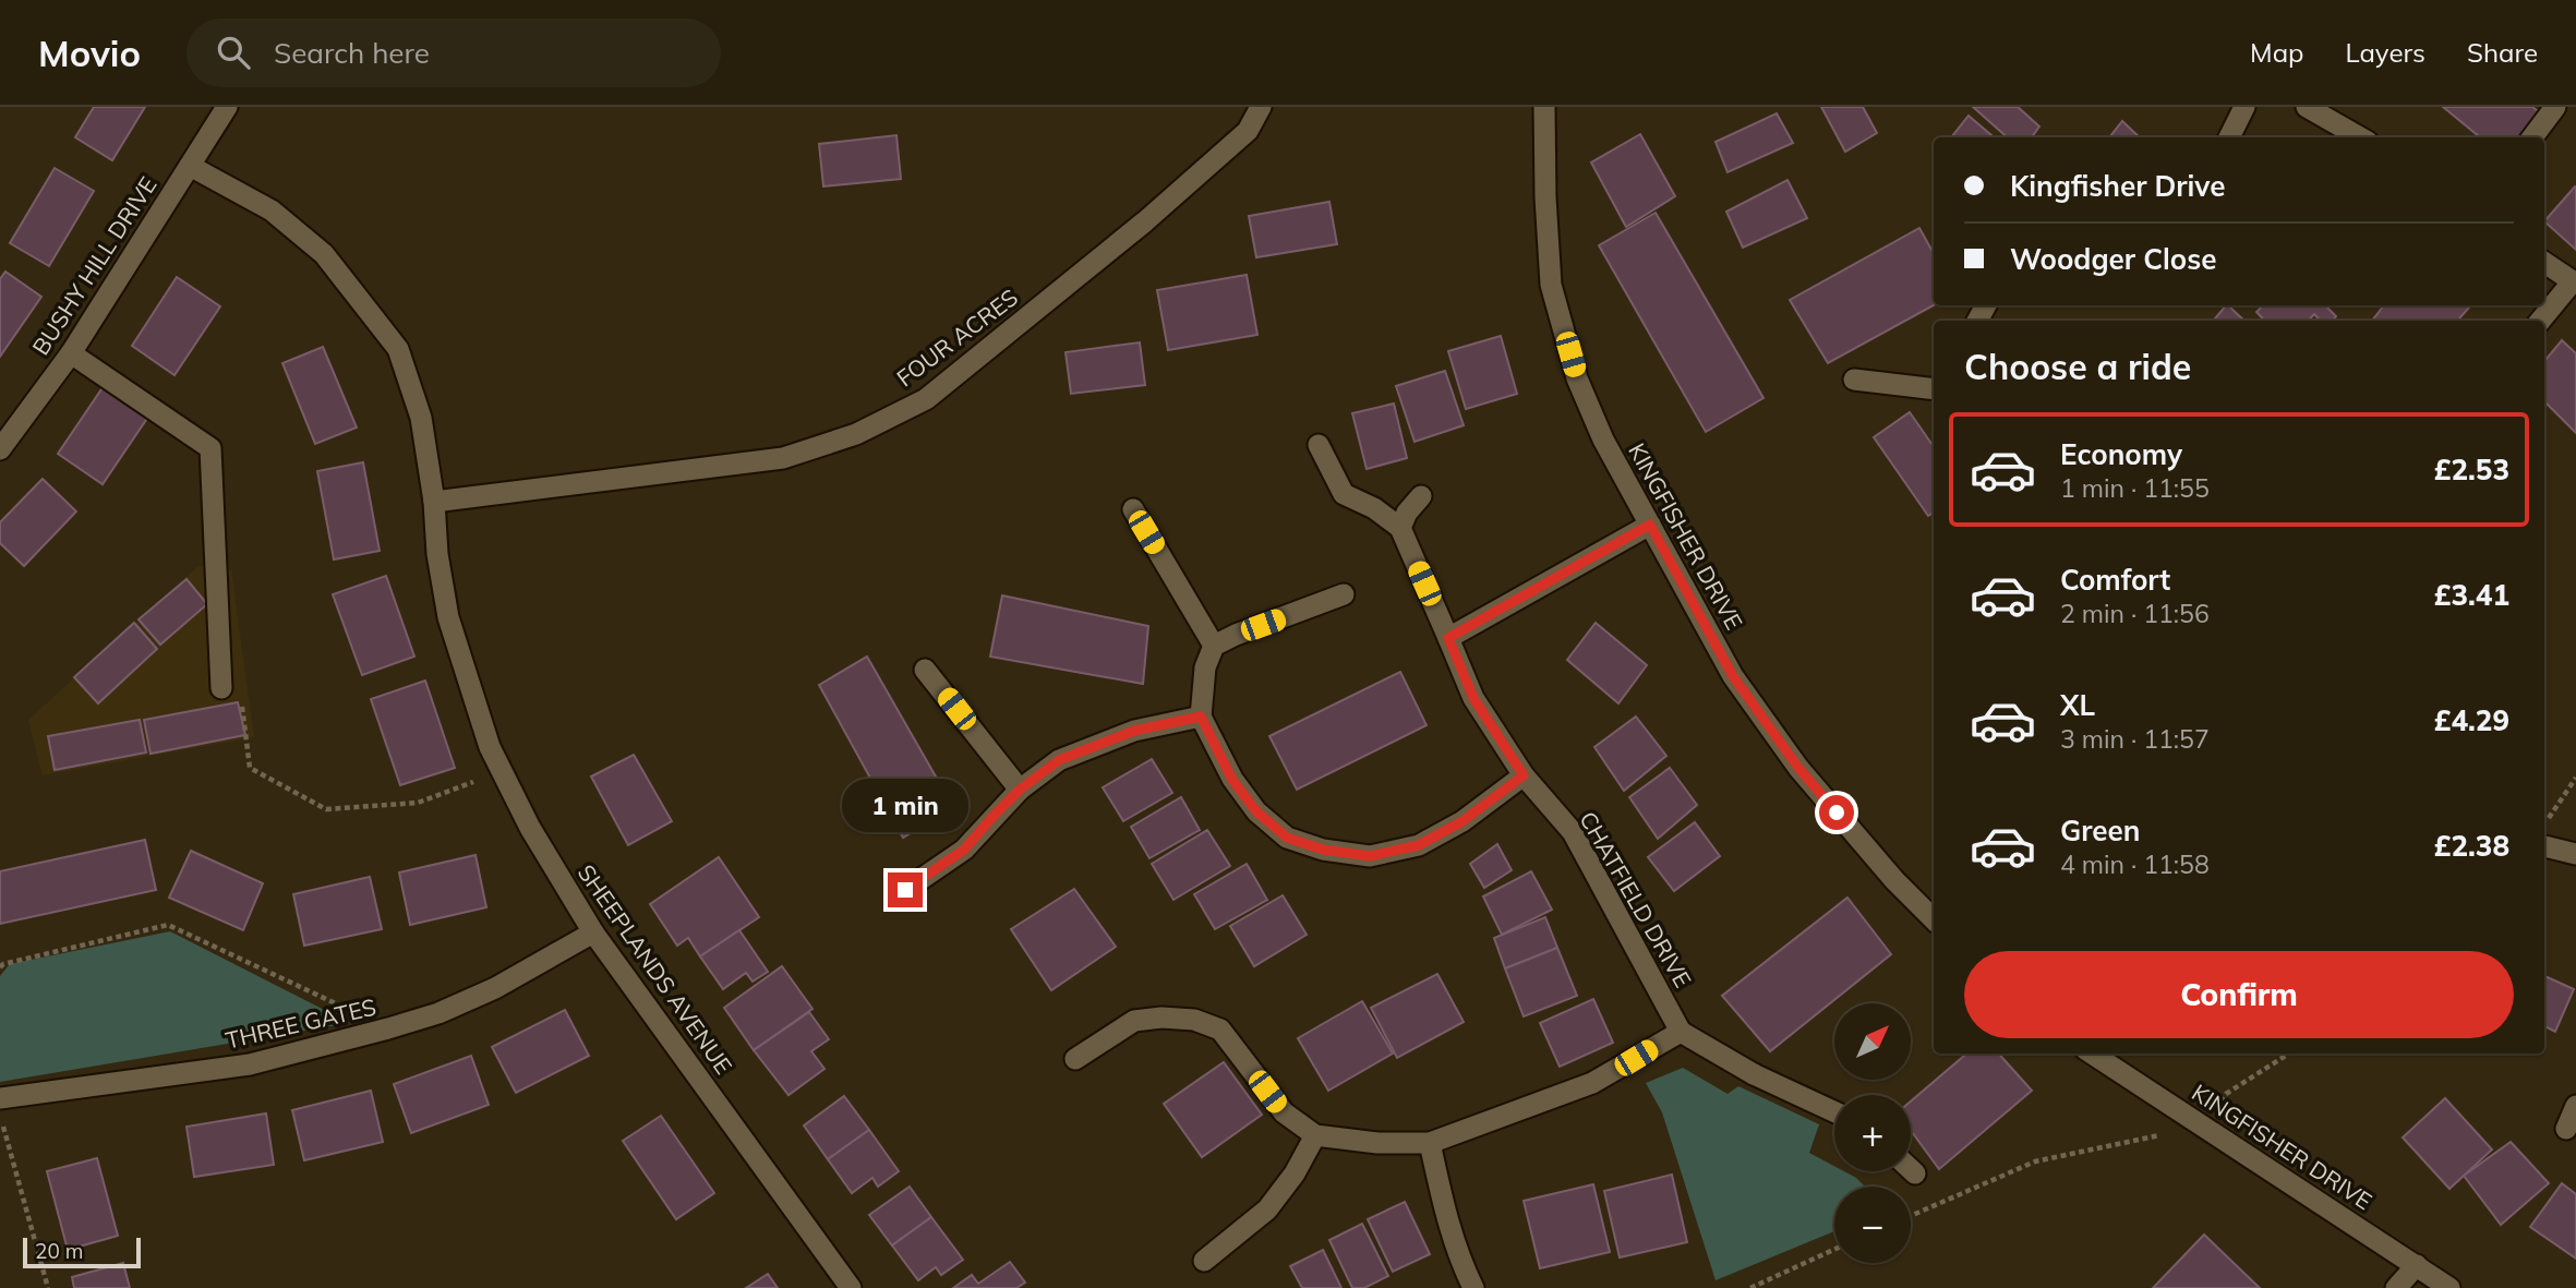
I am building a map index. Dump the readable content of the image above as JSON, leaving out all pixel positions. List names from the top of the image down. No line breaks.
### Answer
{"streets":{"street":["BUSHY HILL DRIVE","FOUR ACRES","KINGFISHER DRIVE","CHATFIELD DRIVE","SHEEPLANDS AVENUE","THREE GATES"]},"crossings":[["BUSHY HILL DRIVE","SHEEPLANDS AVENUE"],["FOUR ACRES","SHEEPLANDS AVENUE"],["SHEEPLANDS AVENUE","THREE GATES"]],"scale_bar":"20 m","north":"top right","page":{"header":"Movio","search":"Search here","nav":["Map","Layers","Share"],"banner":["Kingfisher Drive","Woodger Close"],"heading":"Choose a ride","list":[{"name":"Economy","note":"1 min · 11:55","value":"£2.53"},{"name":"Comfort","note":"2 min · 11:56","value":"£3.41"},{"name":"XL","note":"3 min · 11:57","value":"£4.29"},{"name":"Green","note":"4 min · 11:58","value":"£2.38"}],"bubble":"1 min","buttons":"Confirm","map_buttons":["+","−"],"scale":"20 m"}}
